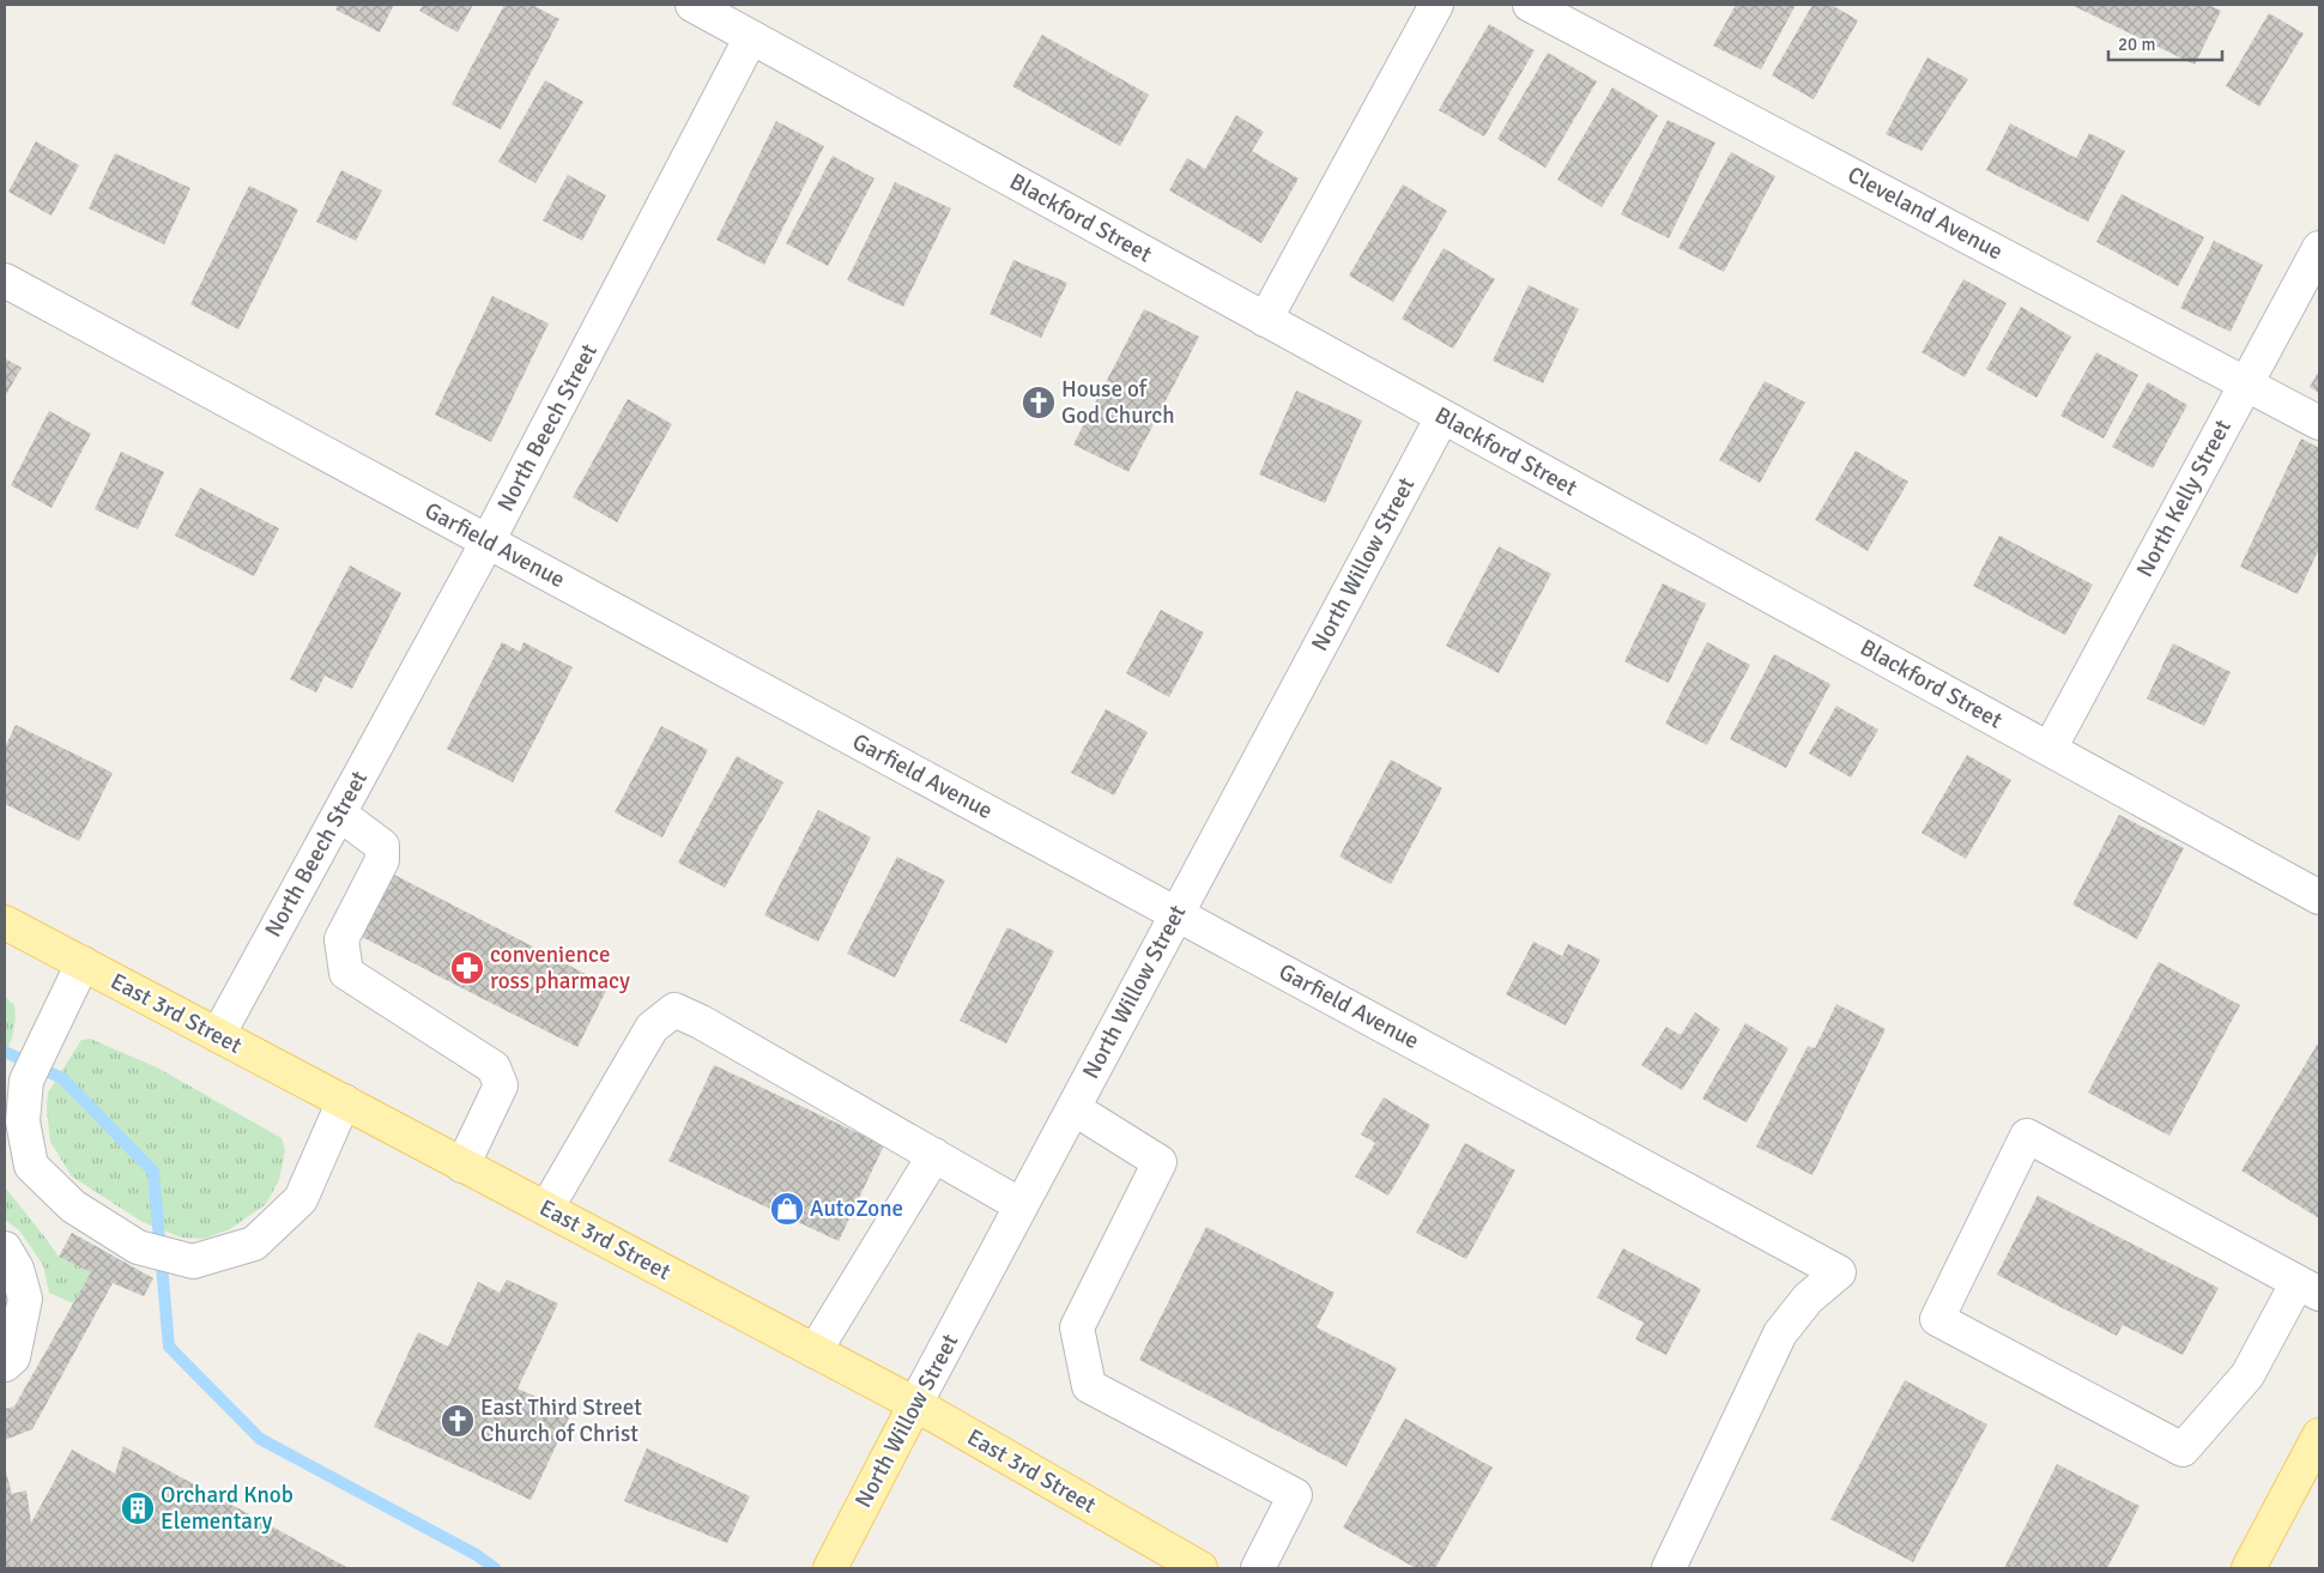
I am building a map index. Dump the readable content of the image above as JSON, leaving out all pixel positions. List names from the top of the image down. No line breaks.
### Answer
{"streets":{"main road":["North Willow Street","East 3rd Street"],"street":["Cleveland Avenue","Blackford Street","North Beech Street","North Kelly Street","Garfield Avenue"]},"crossings":[["Cleveland Avenue","North Kelly Street"],["Blackford Street","North Beech Street"],["Blackford Street","North Kelly Street"],["Blackford Street","North Willow Street"],["North Beech Street","Garfield Avenue"],["North Beech Street","East 3rd Street"],["Garfield Avenue","North Willow Street"],["North Willow Street","East 3rd Street"]],"places":{"church":["House of God Church","East Third Street Church of Christ"],"pharmacy":["convenience ross pharmacy"],"shop":["AutoZone"],"building":["Orchard Knob Elementary"]},"scale_bar":"20 m"}
